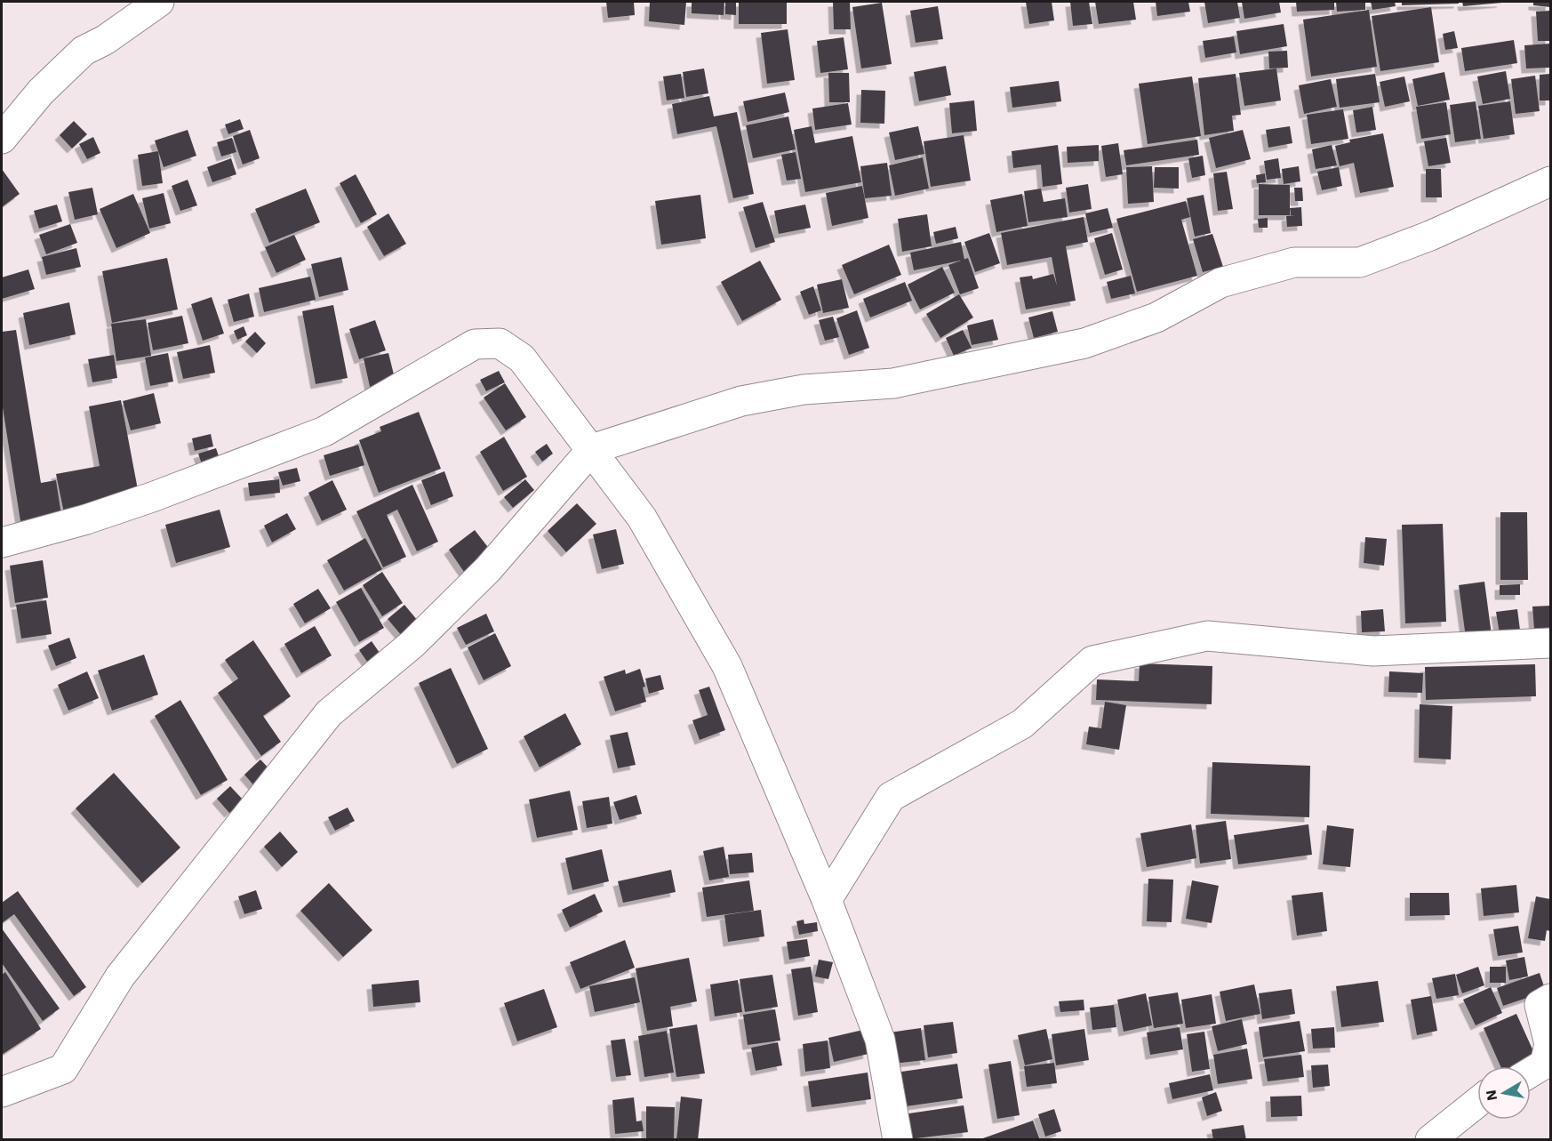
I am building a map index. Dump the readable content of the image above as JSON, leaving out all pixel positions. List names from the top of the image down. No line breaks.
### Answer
{"north":"left"}
